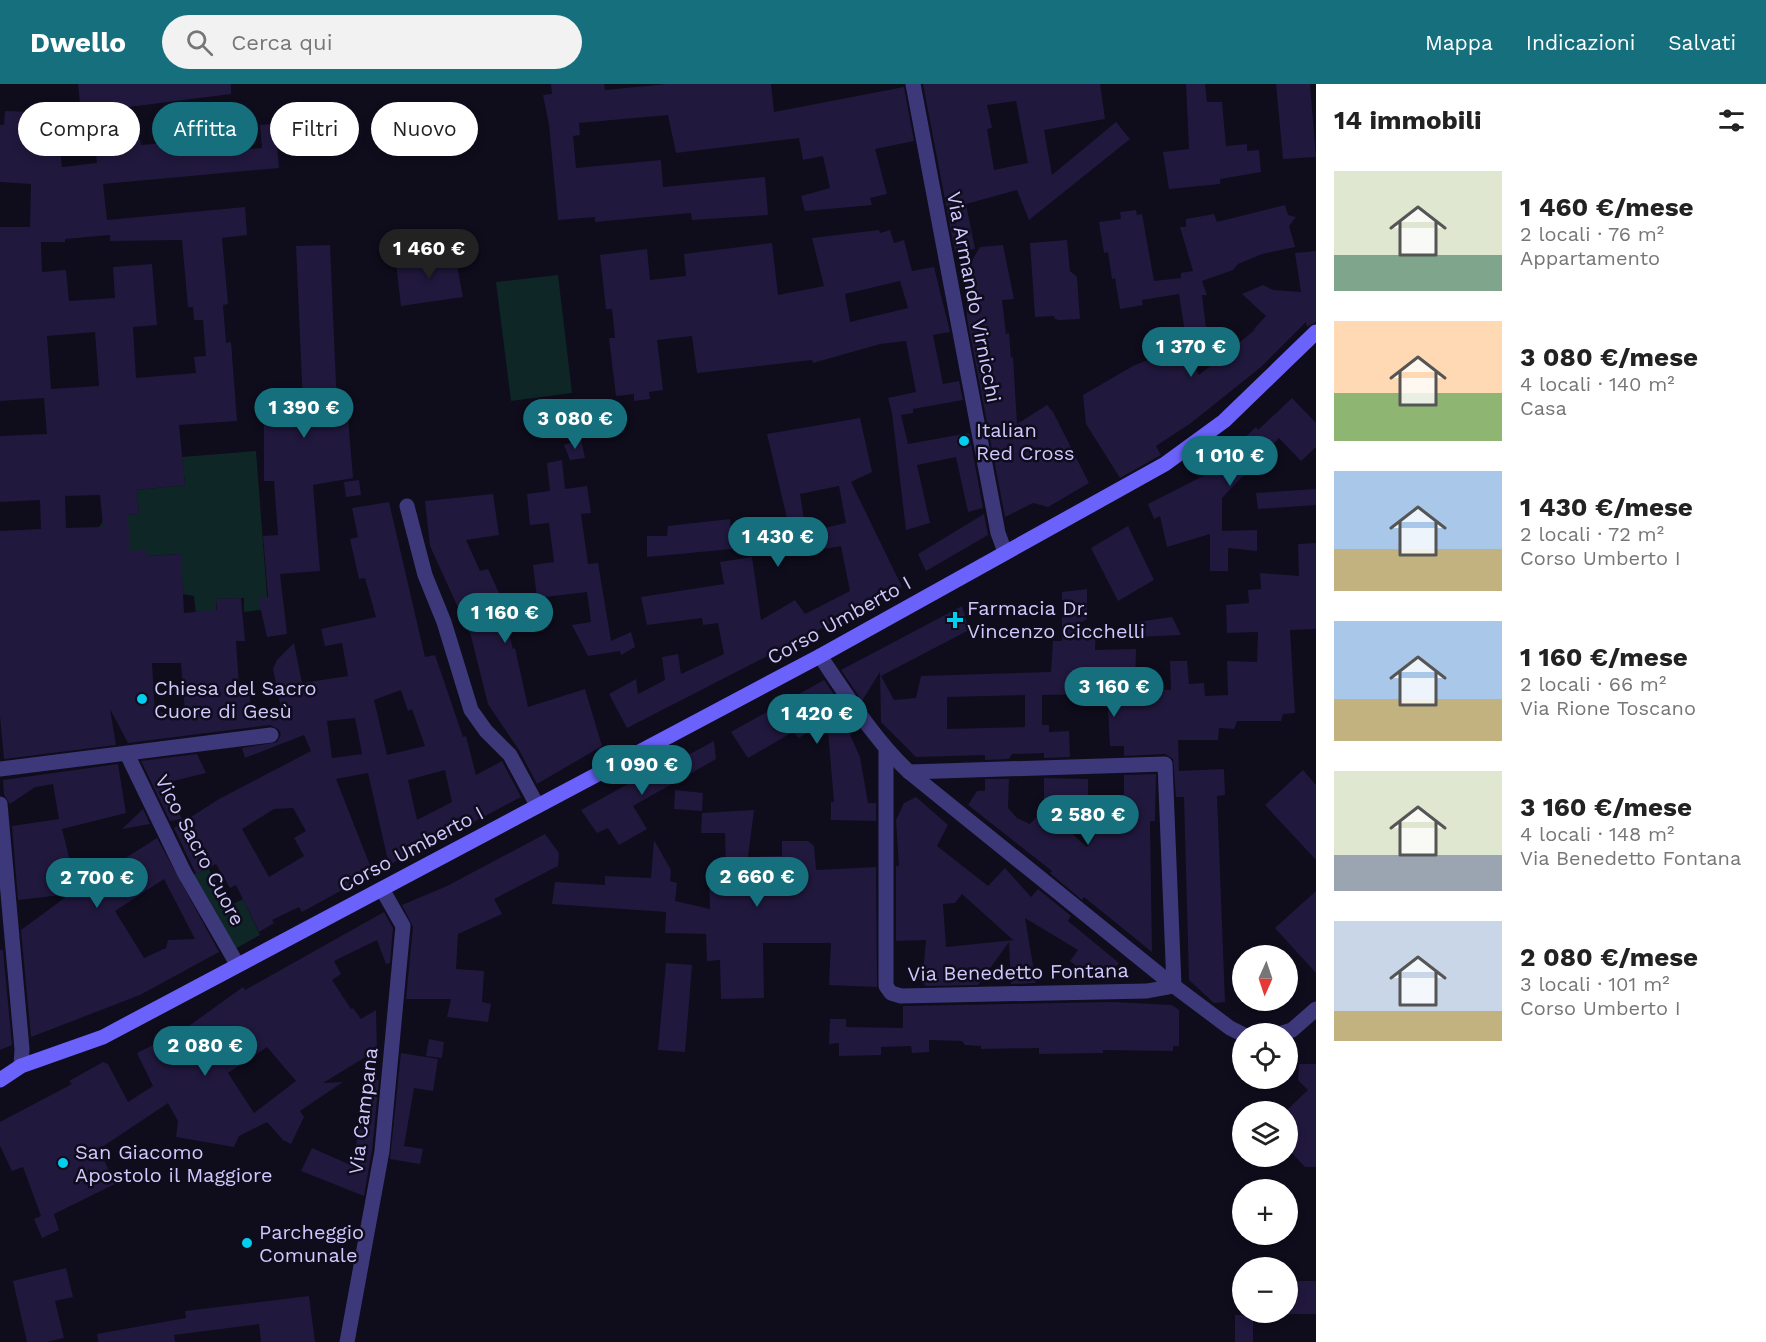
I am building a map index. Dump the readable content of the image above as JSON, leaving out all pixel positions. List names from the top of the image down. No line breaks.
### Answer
{"streets":{"main road":["Corso Umberto I"],"street":["Via Armando Virnicchi","Vico Sacro Cuore","Via Benedetto Fontana","Via Campana"]},"crossings":[["Via Armando Virnicchi","Corso Umberto I"],["Corso Umberto I","Vico Sacro Cuore"],["Corso Umberto I","Via Benedetto Fontana"],["Corso Umberto I","Via Campana"]],"places":{"other":["Italian Red Cross","Chiesa del Sacro Cuore di Gesù","San Giacomo Apostolo il Maggiore","Parcheggio Comunale"],"health":["Farmacia Dr. Vincenzo Cicchelli"]},"north":"bottom","page":{"header":"Dwello","search":"Cerca qui","nav":["Mappa","Indicazioni","Salvati"],"heading":"14 immobili","chip":["Compra","Affitta","Filtri","Nuovo"],"list":[{"name":"1 460 €/mese","note":"2 locali · 76 m² · Appartamento"},{"name":"3 080 €/mese","note":"4 locali · 140 m² · Casa"},{"name":"1 430 €/mese","note":"2 locali · 72 m² · Corso Umberto I"},{"name":"1 160 €/mese","note":"2 locali · 66 m² · Via Rione Toscano"},{"name":"3 160 €/mese","note":"4 locali · 148 m² · Via Benedetto Fontana"},{"name":"2 080 €/mese","note":"3 locali · 101 m² · Corso Umberto I"}],"price":["1 460 €","1 370 €","1 390 €","3 080 €","1 010 €","1 430 €","1 160 €","3 160 €","1 420 €","1 090 €","2 580 €","2 660 €","2 700 €","2 080 €"],"map_buttons":["+","−"]}}
